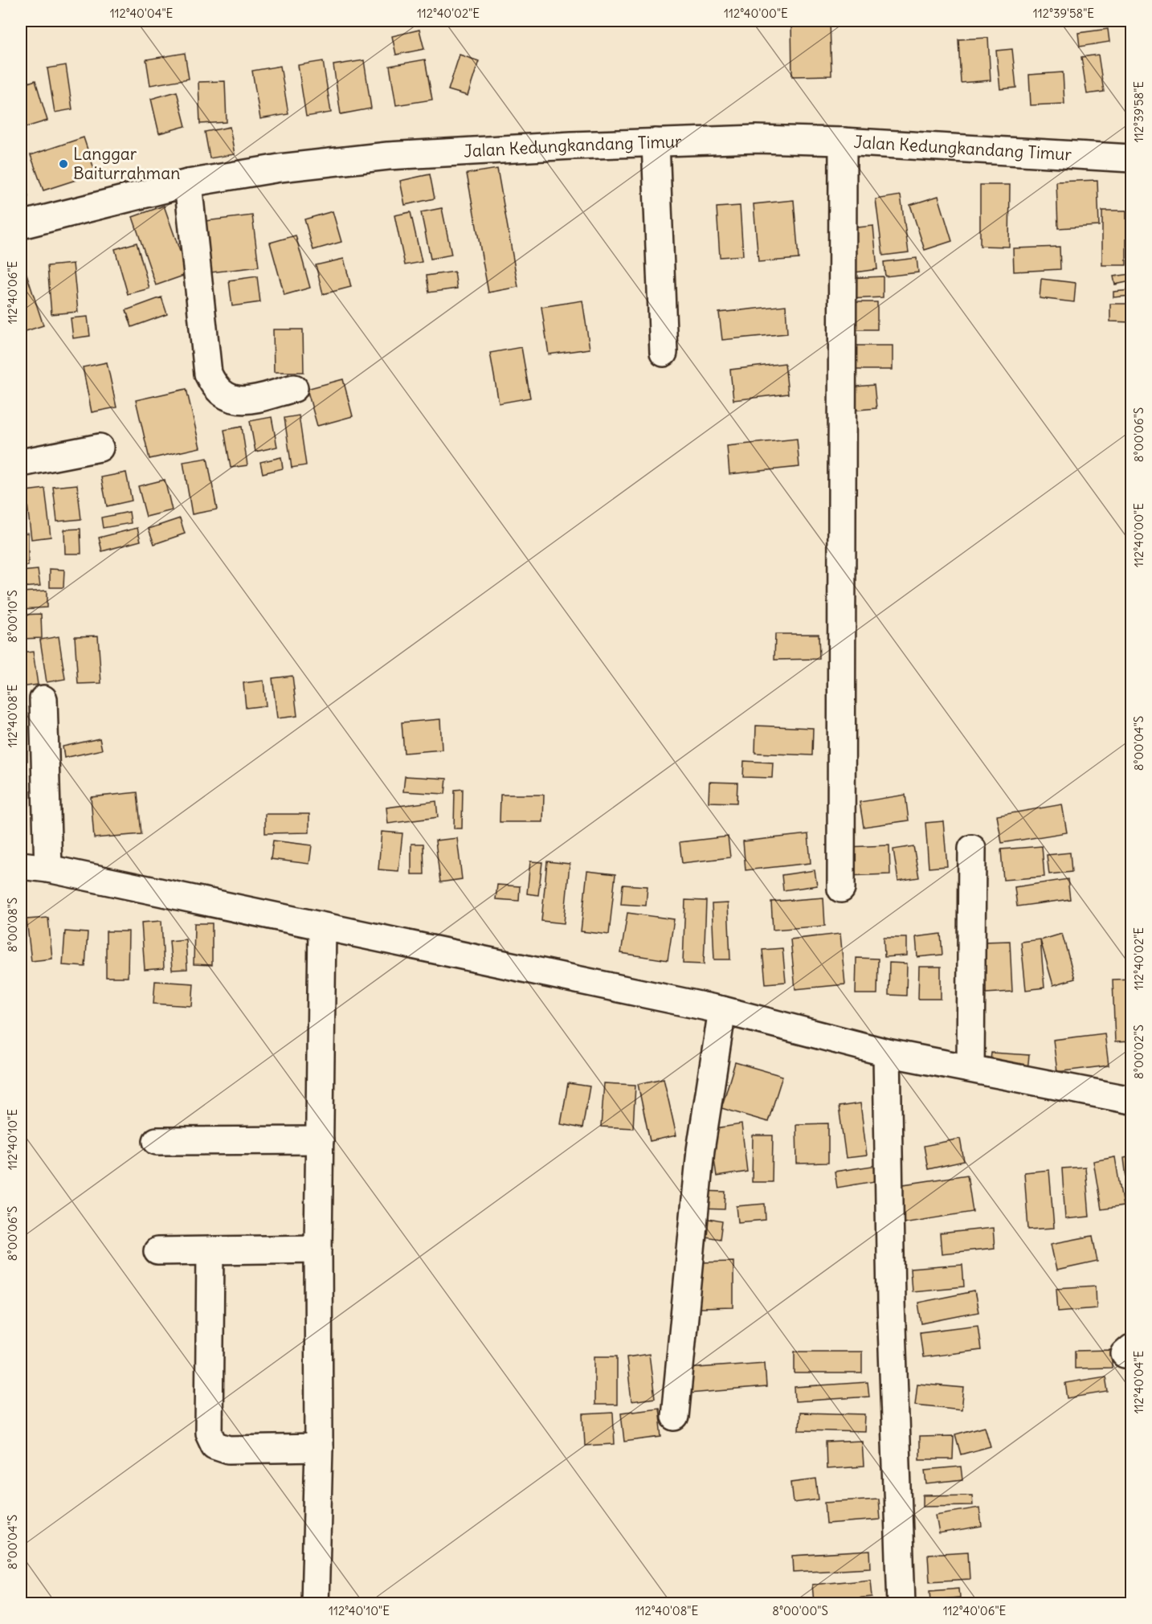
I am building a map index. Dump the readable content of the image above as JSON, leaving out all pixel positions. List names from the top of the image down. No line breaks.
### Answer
{"streets":{"street":["Jalan Kedungkandang Timur"]},"places":["Langgar Baiturrahman"],"coordinates":["112°40'04\"E","112°40'02\"E","112°40'00\"E","112°39'58\"E","112°40'06\"E","8°00'06\"S","8°00'10\"S","112°40'08\"E","8°00'04\"S","8°00'08\"S","8°00'02\"S","112°40'10\"E","8°00'00\"S"]}
